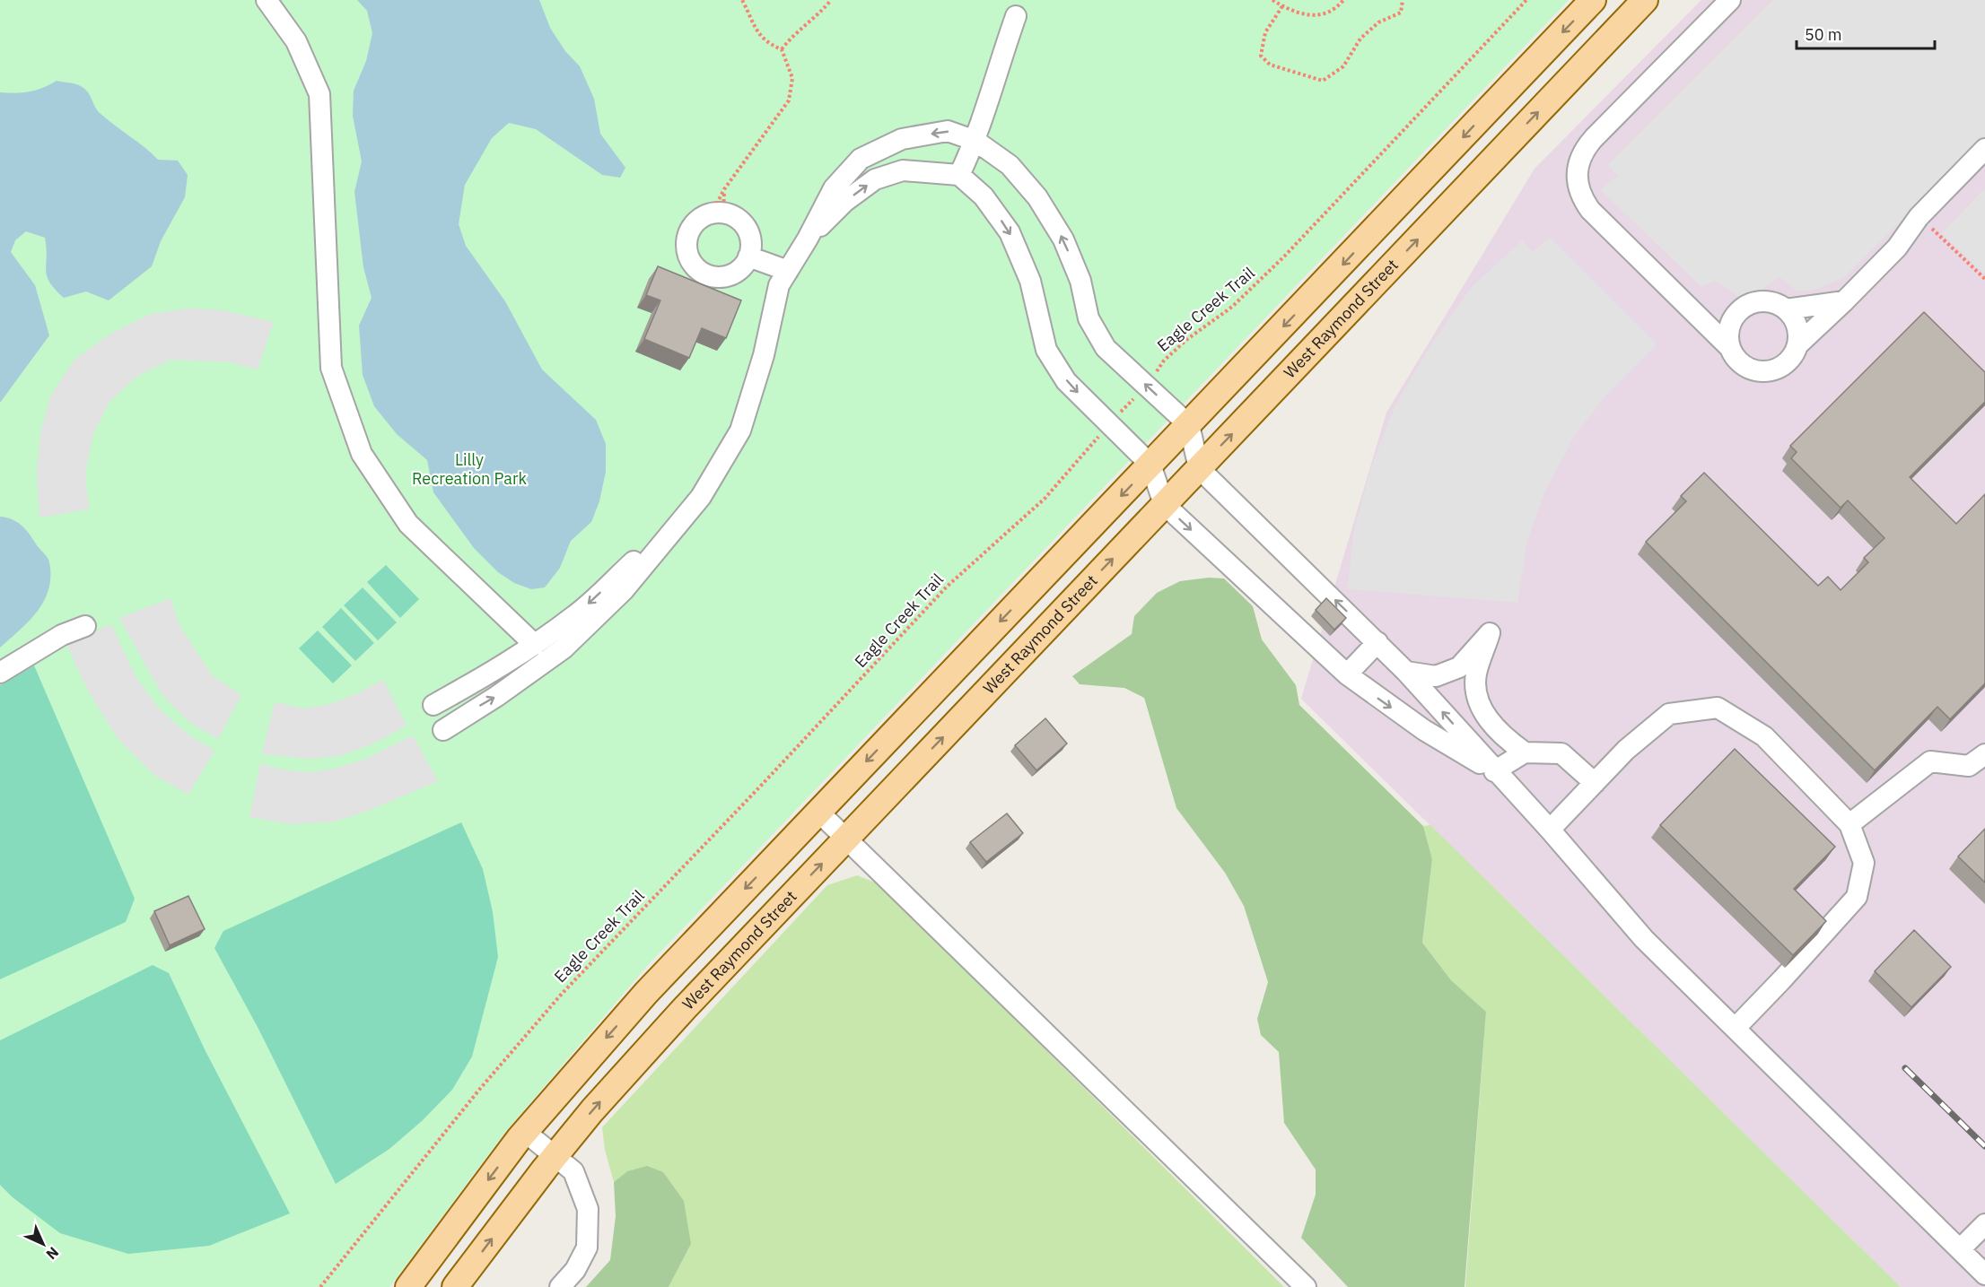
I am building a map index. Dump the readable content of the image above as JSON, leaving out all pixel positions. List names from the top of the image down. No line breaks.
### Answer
{"streets":{"main road":["West Raymond Street"],"path":["Eagle Creek Trail"]},"parks":["Lilly Recreation Park"],"scale_bar":"50 m","north":"bottom right"}
